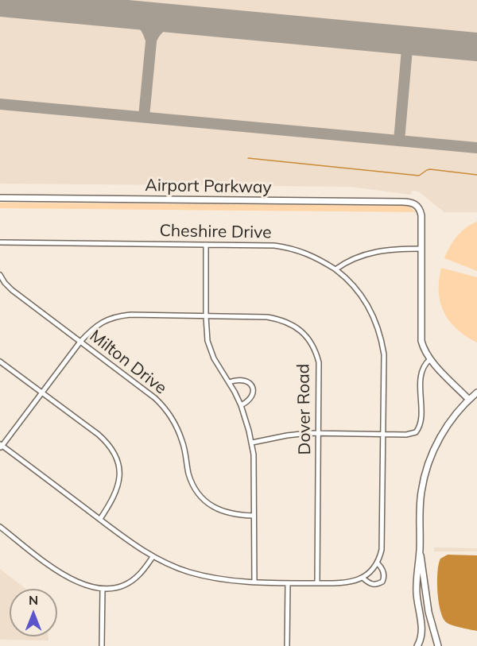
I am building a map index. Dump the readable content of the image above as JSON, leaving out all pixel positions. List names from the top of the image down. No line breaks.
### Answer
{"streets":{"street":["Airport Parkway","Cheshire Drive","Milton Drive","Dover Road"]},"crossings":[["Milton Drive","Dover Road"]],"north":"top"}
